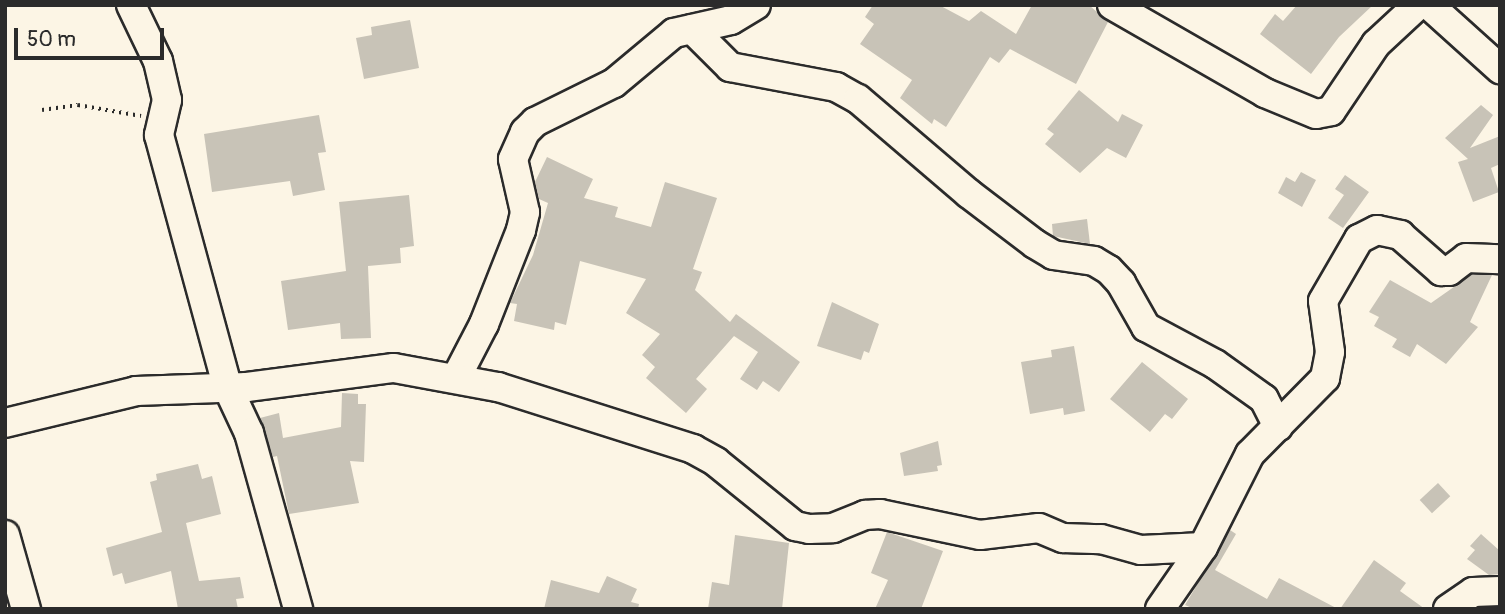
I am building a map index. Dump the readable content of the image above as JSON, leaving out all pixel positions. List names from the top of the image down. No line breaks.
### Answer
{"scale_bar":"50 m"}
